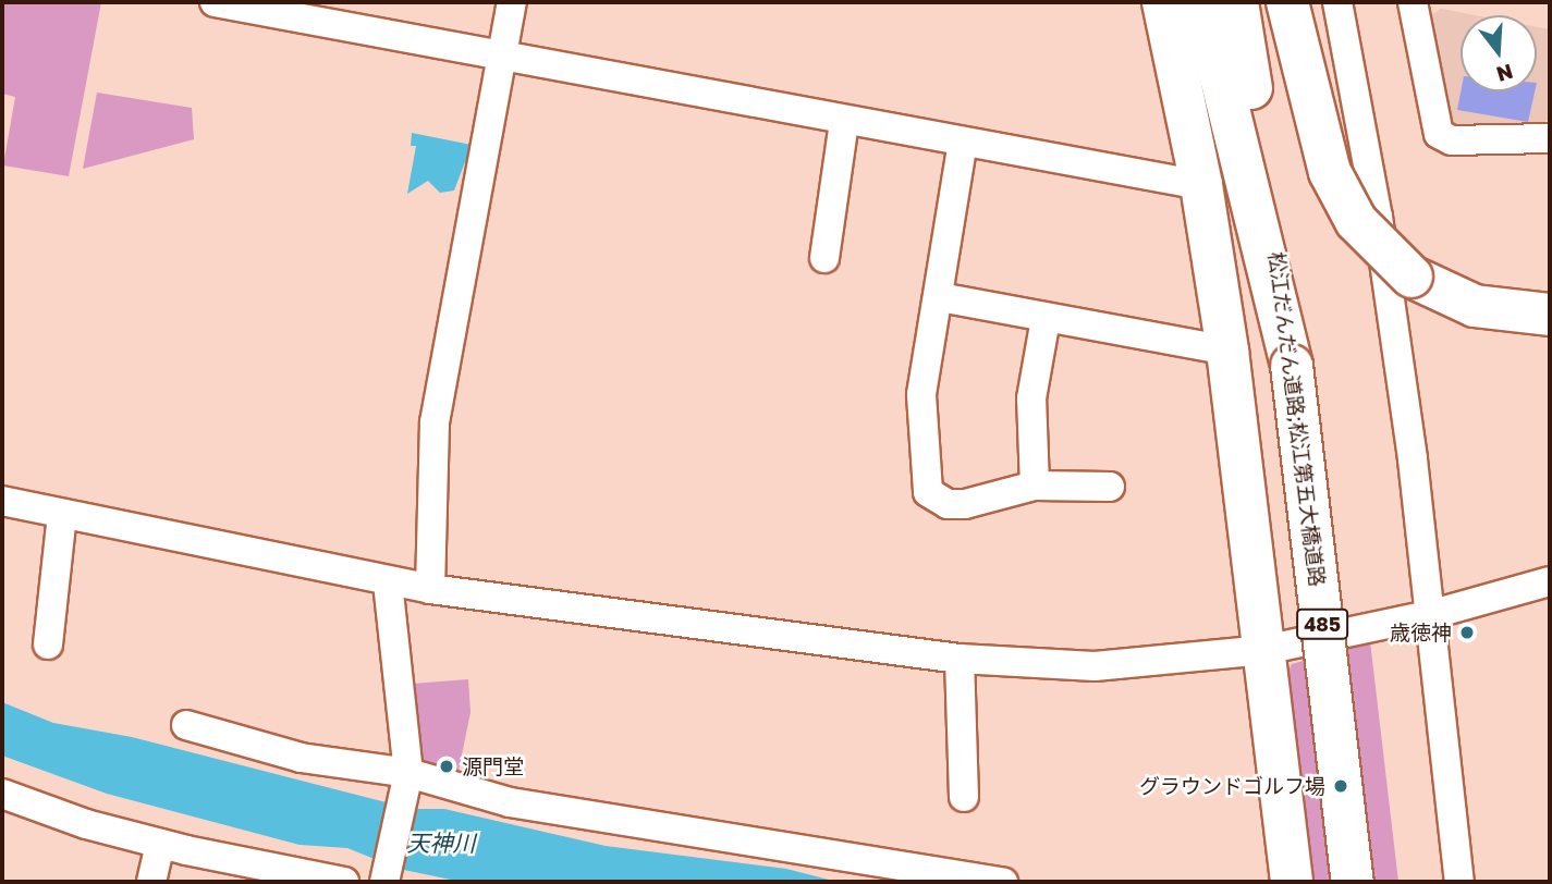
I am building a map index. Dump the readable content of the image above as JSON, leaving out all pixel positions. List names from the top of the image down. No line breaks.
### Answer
{"streets":{"main road":["松江だんだん道路;松江第五大橋道路","485"]},"water":["天神川"],"places":["歳徳神","源門堂","グラウンドゴルフ場"],"north":"bottom"}
